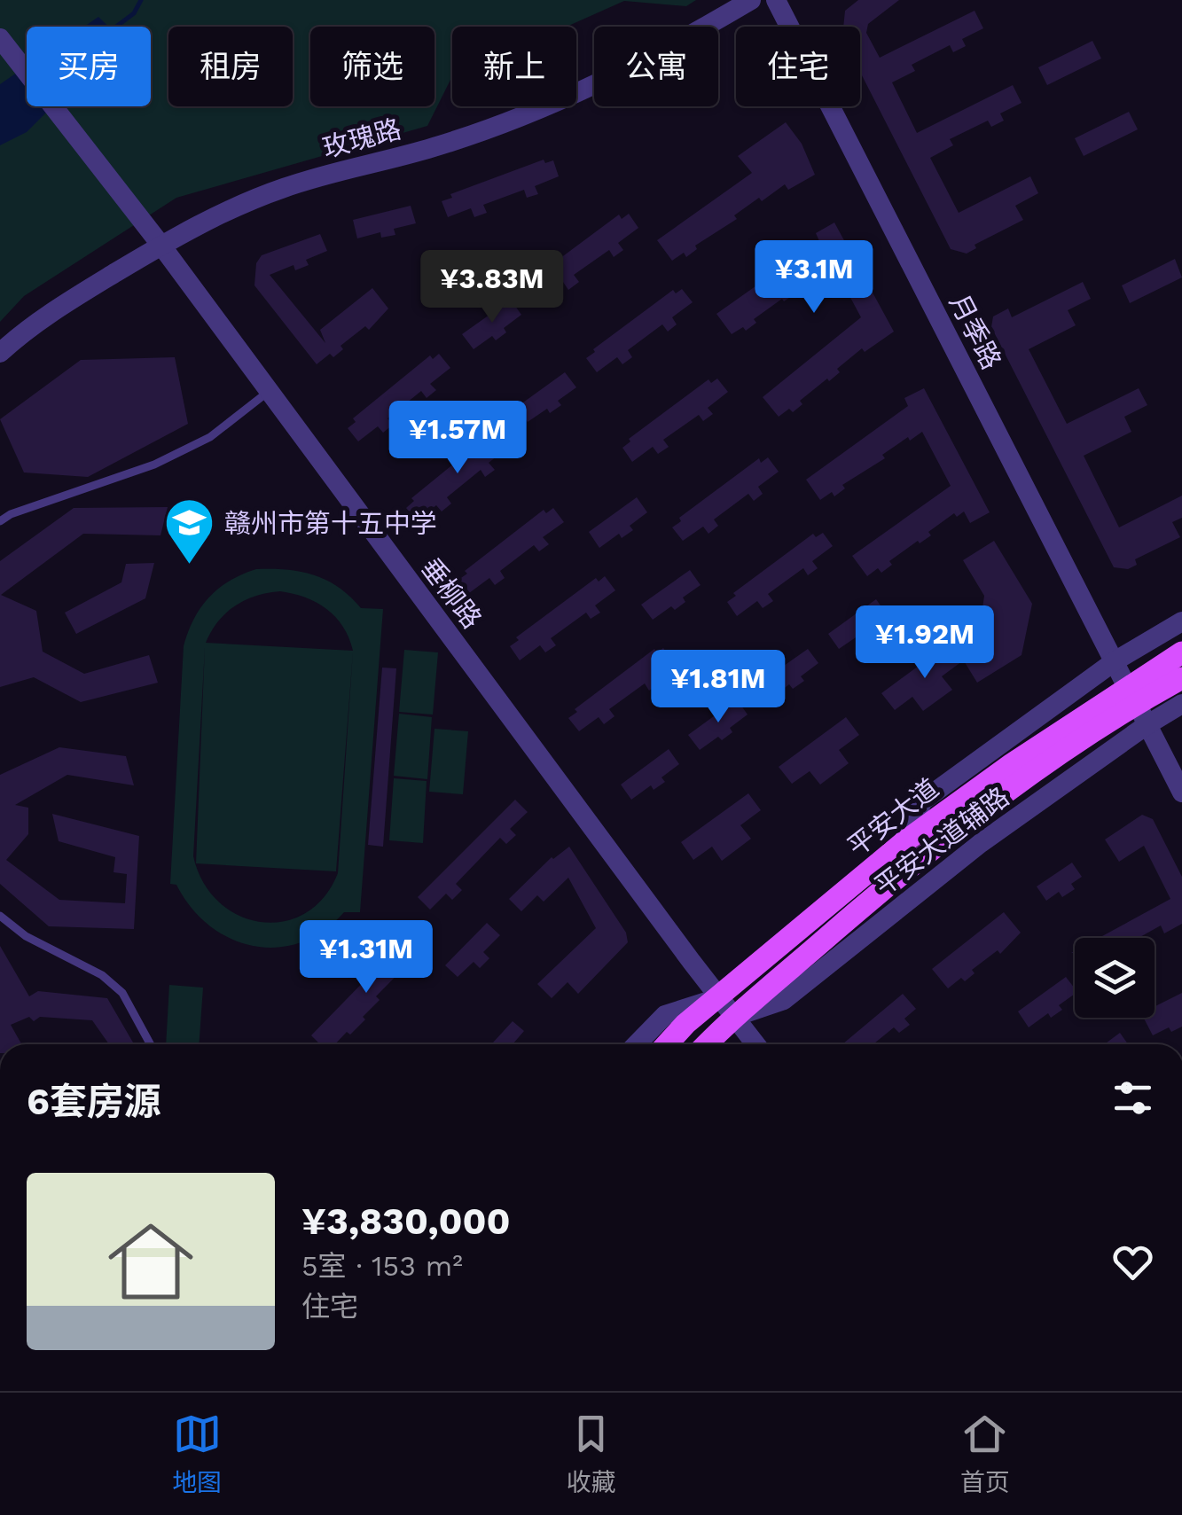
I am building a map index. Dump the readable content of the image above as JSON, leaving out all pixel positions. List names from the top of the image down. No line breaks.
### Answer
{"streets":{"main road":["平安大道"],"street":["玫瑰路","月季路","垂柳路","平安大道辅路"]},"crossings":[["玫瑰路","垂柳路"],["月季路","平安大道"],["月季路","平安大道辅路"],["垂柳路","平安大道"],["垂柳路","平安大道辅路"],["平安大道","平安大道辅路"]],"places":{"school or university":["赣州市第十五中学"]},"page":{"chip":["买房","租房","筛选","新上","公寓","住宅"],"price":["¥3.1M","¥3.83M","¥1.57M","¥1.92M","¥1.81M","¥1.31M"],"heading":"6套房源","list":[{"name":"¥3,830,000","note":"5室 · 153 m² · 住宅"}],"tabs":["地图","收藏","首页"]}}
